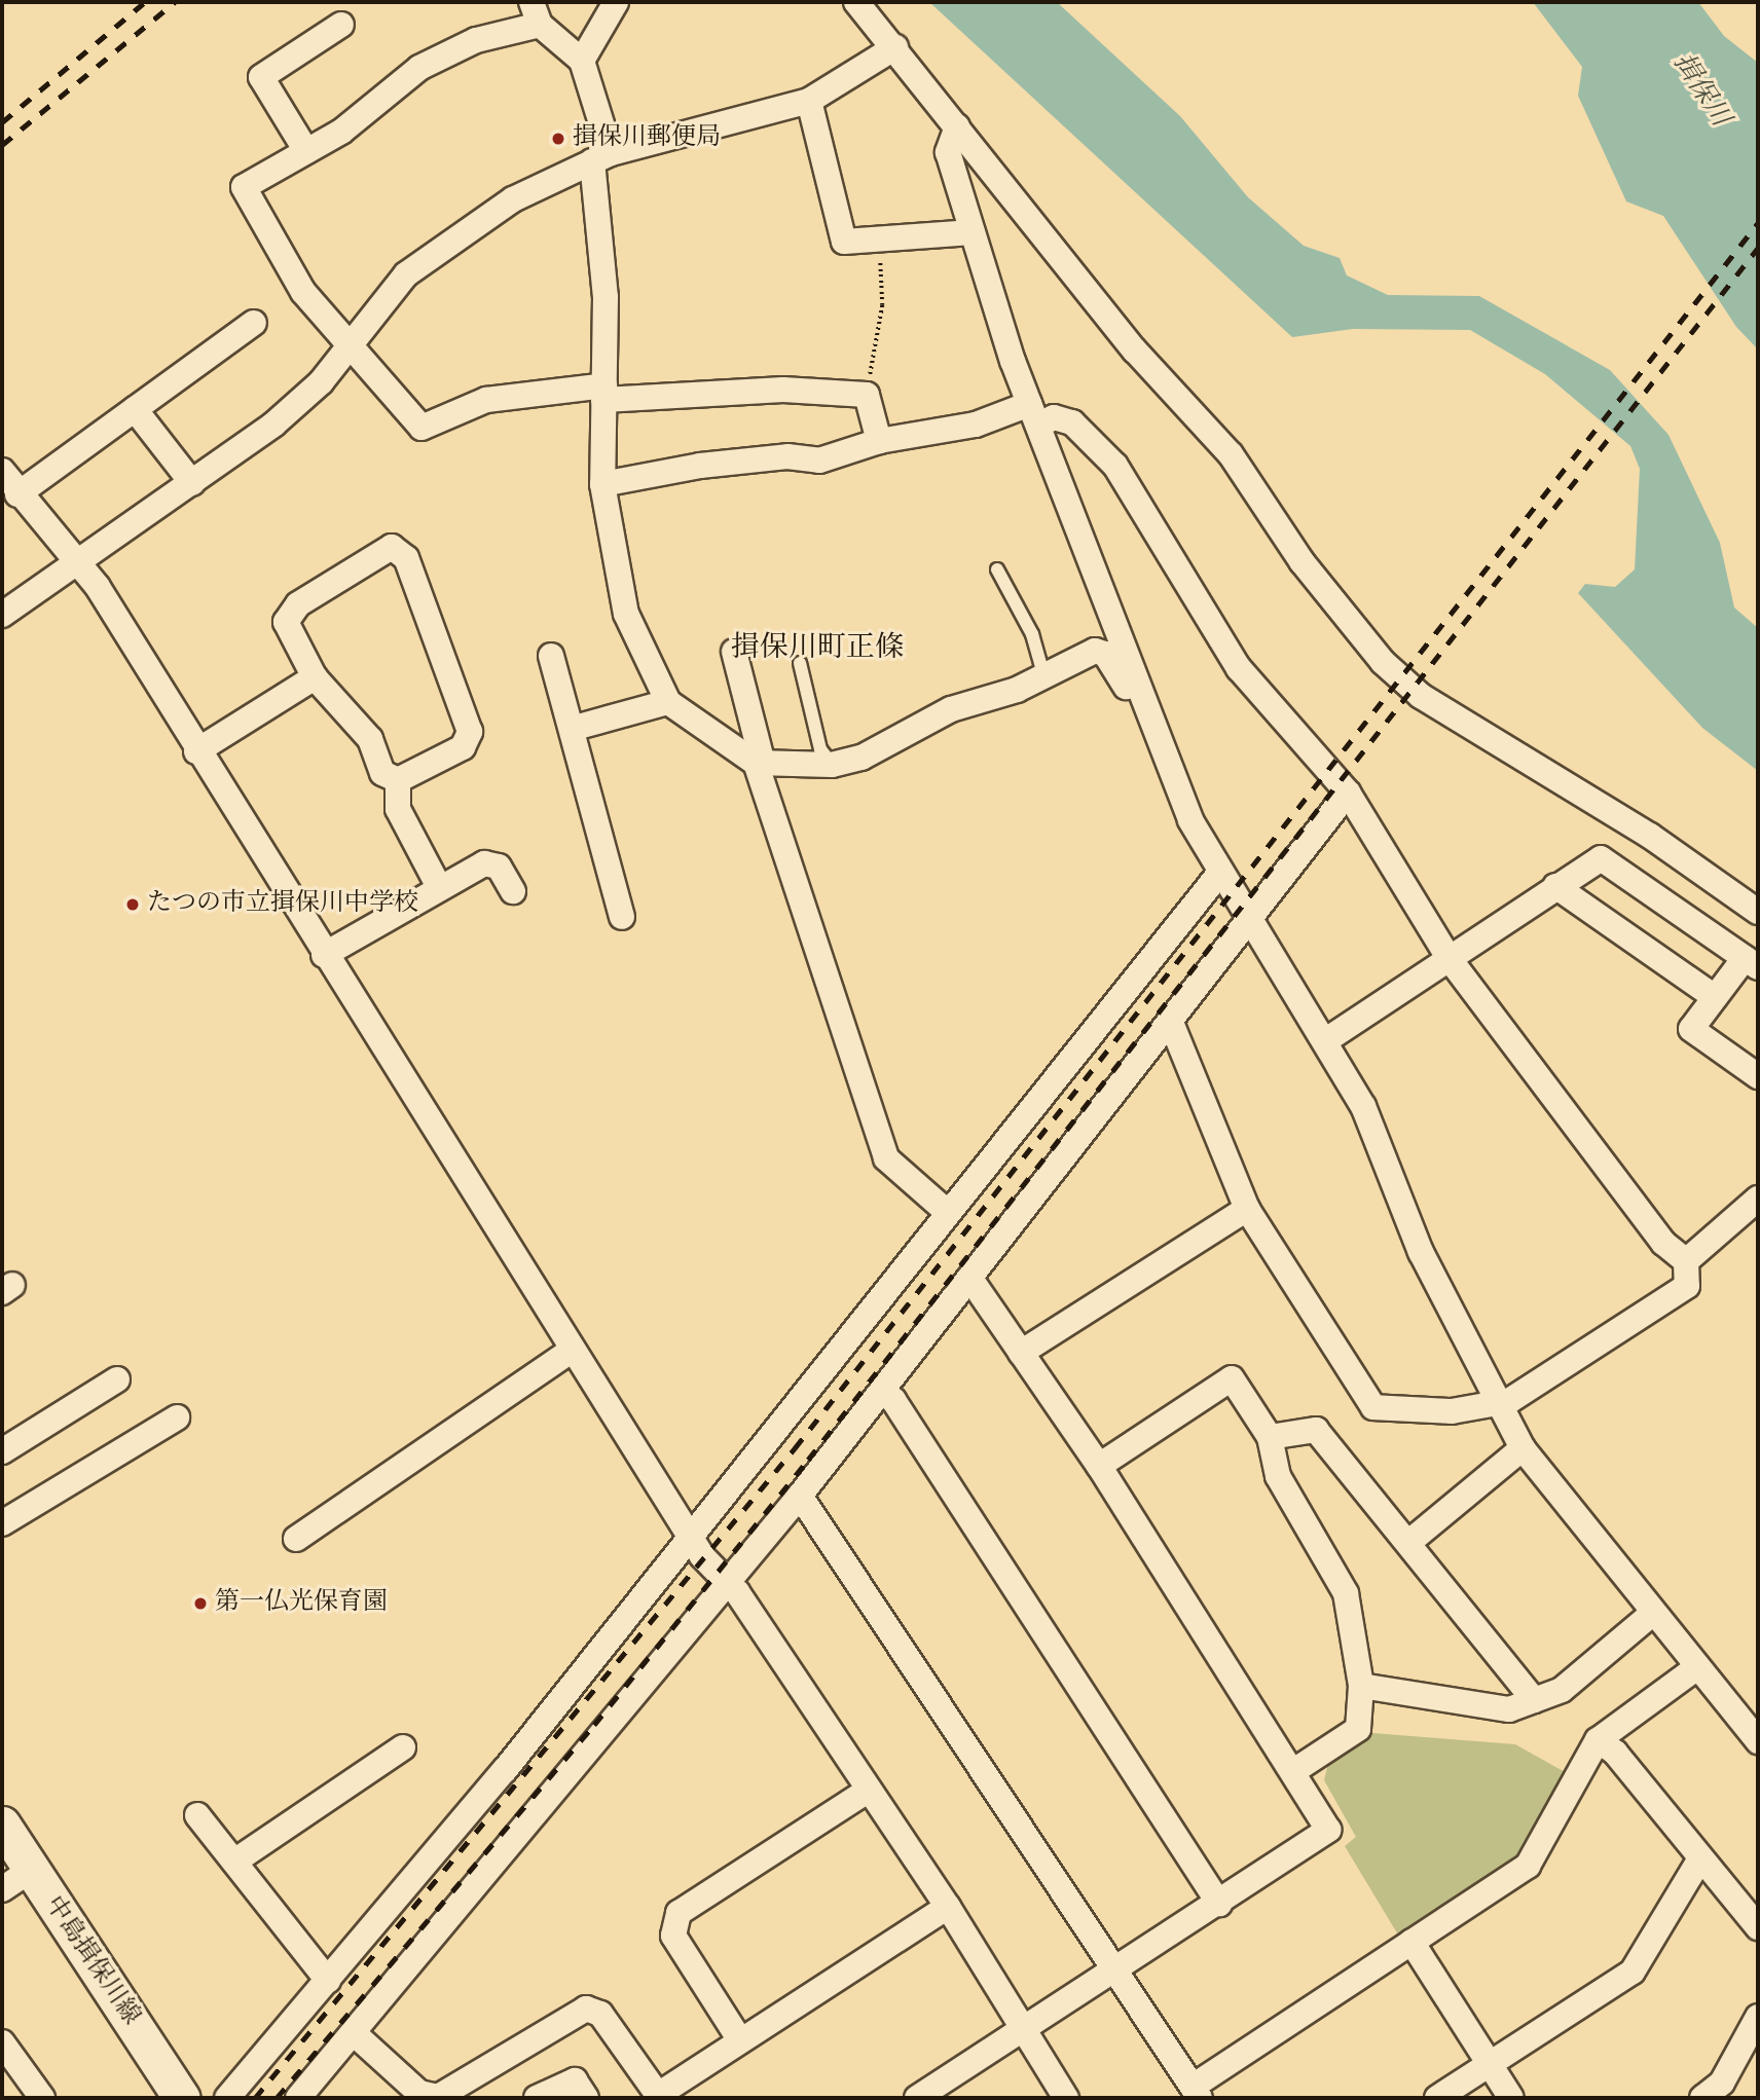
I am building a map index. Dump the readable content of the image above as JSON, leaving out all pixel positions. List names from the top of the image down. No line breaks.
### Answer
{"streets":{"main road":["中島揖保川線"]},"districts":["揖保川町正條"],"water":["揖保川"],"places":["揖保川郵便局","たつの市立揖保川中学校","第一仏光保育園"]}
